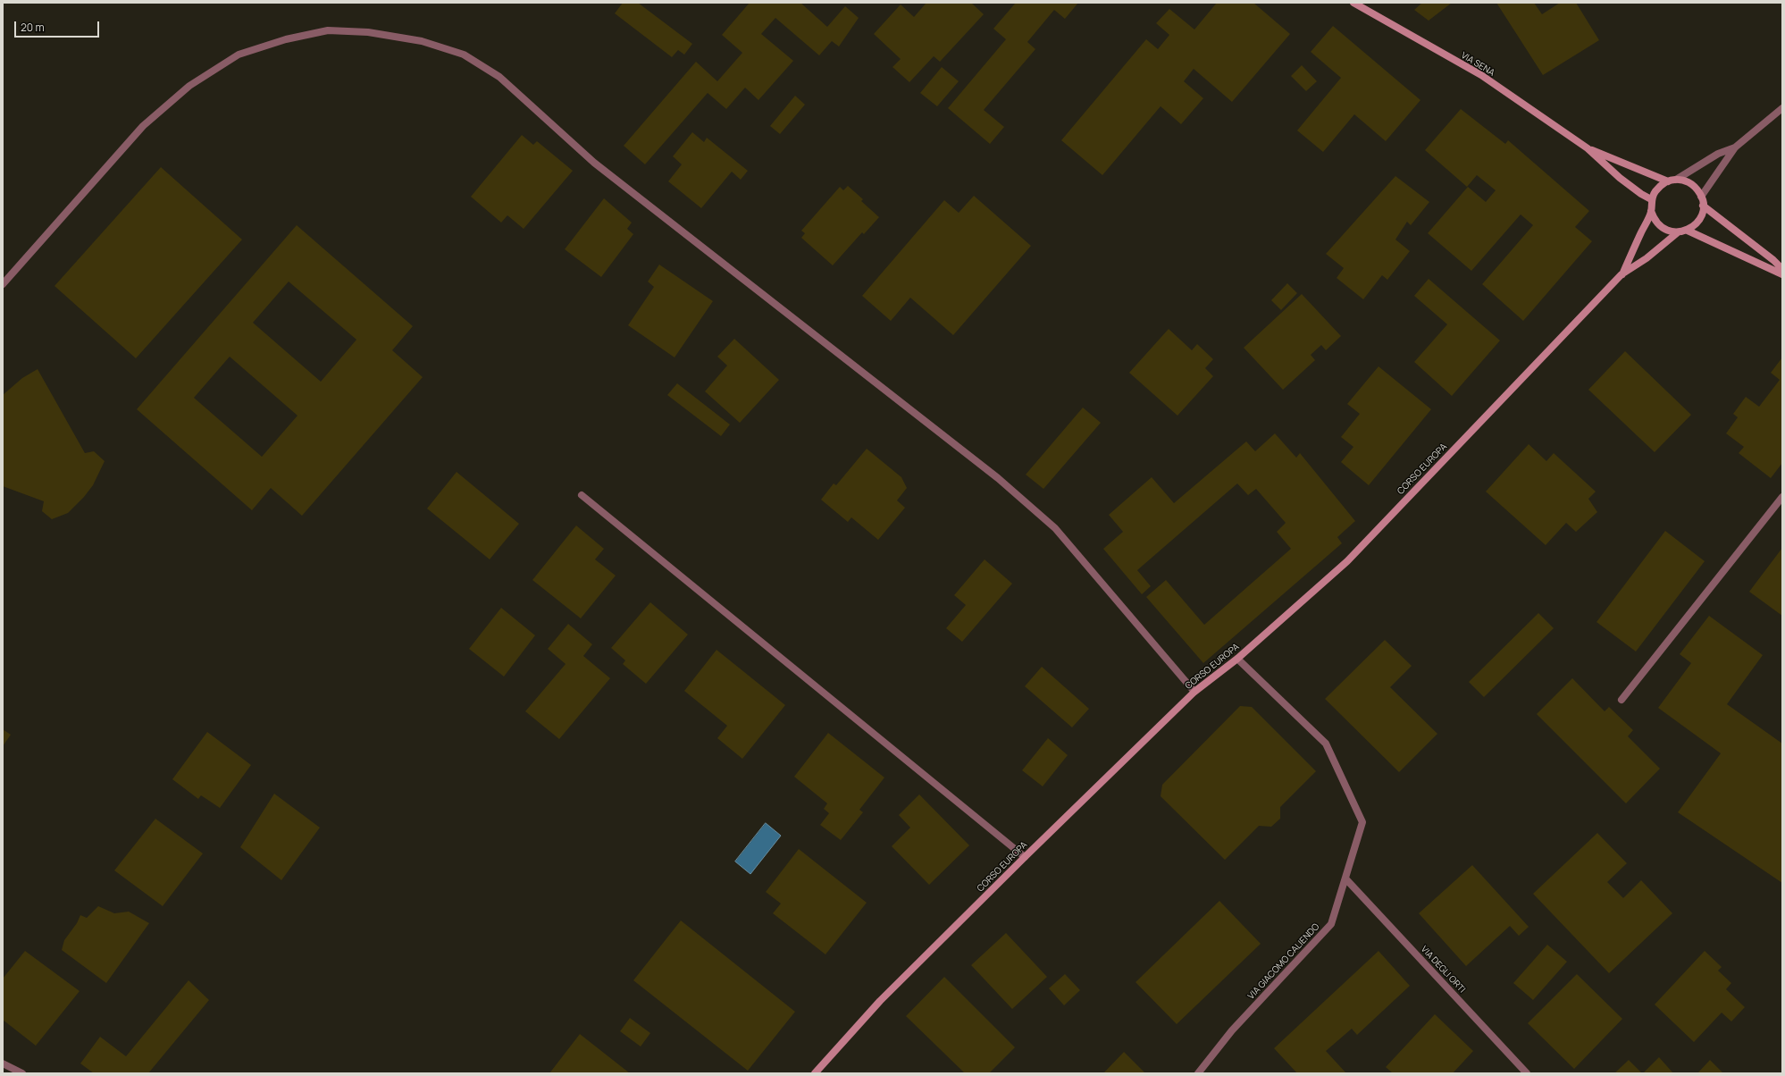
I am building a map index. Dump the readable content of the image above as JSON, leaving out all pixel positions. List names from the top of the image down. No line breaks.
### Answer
{"streets":{"main road":["VIA SENA","CORSO EUROPA"],"street":["VIA GIACOMO CALIENDO","VIA DEGLI ORTI"]},"crossings":[["CORSO EUROPA","VIA GIACOMO CALIENDO"],["VIA GIACOMO CALIENDO","VIA DEGLI ORTI"]],"scale_bar":"20 m"}
